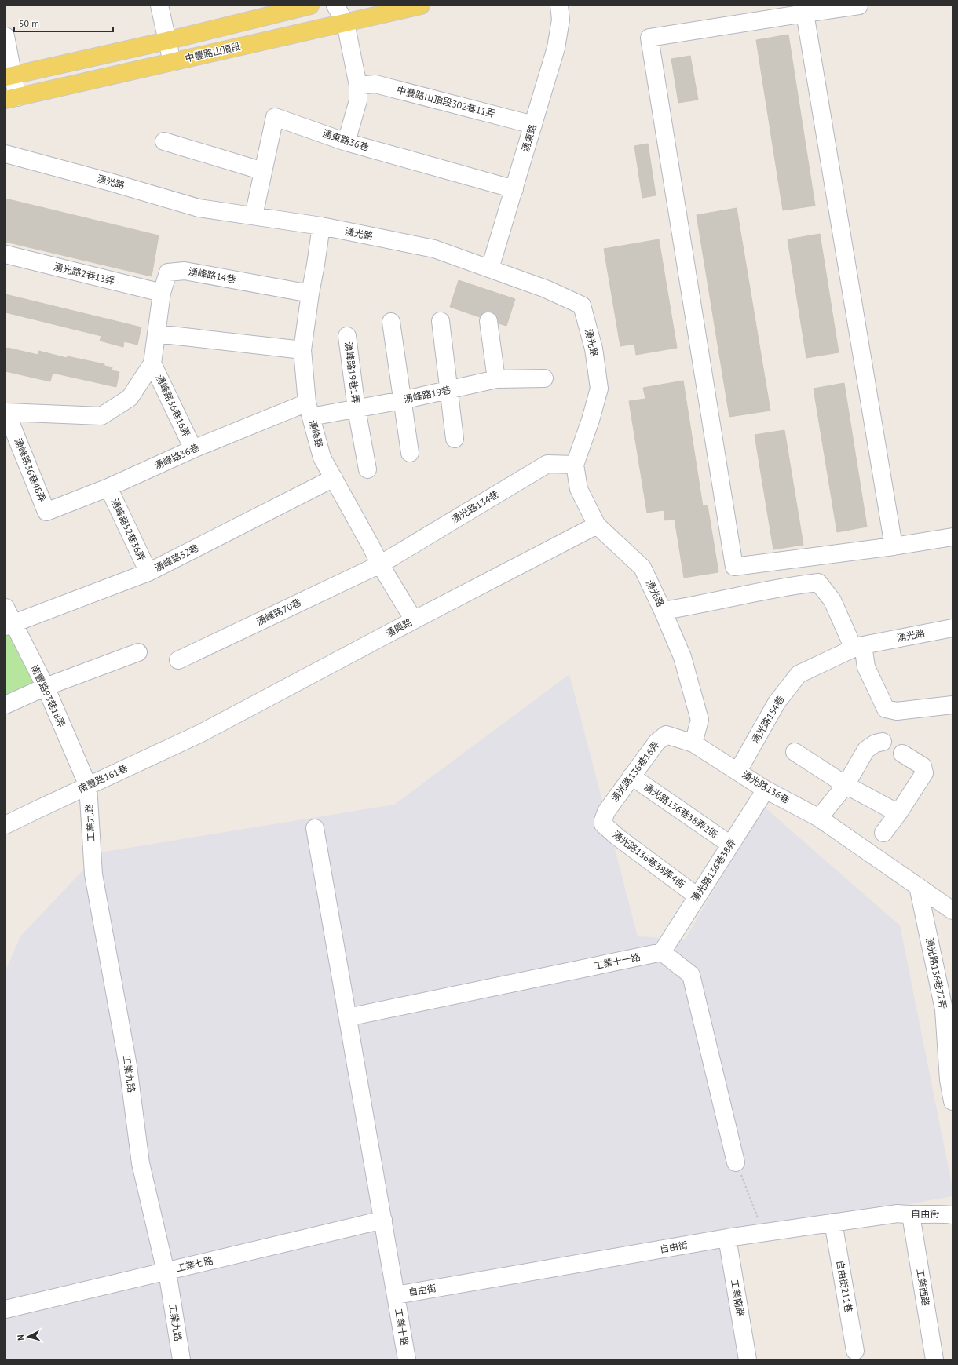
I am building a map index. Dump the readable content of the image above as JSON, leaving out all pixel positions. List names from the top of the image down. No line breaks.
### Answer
{"streets":{"main road":["中豐路山頂段"],"street":["中豐路山頂段302巷11弄","湧東路","湧東路36巷","湧光路","湧光路2巷13弄","湧峰路14巷","湧峰路19巷1弄","湧峰路19巷","湧峰路36巷16弄","湧峰路","湧峰路36巷","湧峰路36巷48弄","湧光路134巷","湧峰路52巷36弄","湧峰路52巷","湧峰路70巷","湧興路","南豐路93巷18弄","湧光路154巷","湧光路136巷16弄","南豐路161巷","湧光路136巷","湧光路136巷38弄2衖","工業九路","湧光路136巷38弄4衖","湧光路136巷38弄","工業十一路","湧光路136巷72弄","自由街","工業七路","自由街211巷","工業西路","工業南路","工業十路"]},"crossings":[["中豐路山頂段302巷11弄","湧東路"],["湧東路","湧東路36巷"],["湧東路","湧光路"],["湧東路36巷","湧光路"],["湧光路","湧峰路"],["湧光路","湧光路134巷"],["湧光路","湧興路"],["湧光路","湧光路154巷"],["湧光路2巷13弄","湧峰路14巷"],["湧峰路14巷","湧峰路36巷16弄"],["湧峰路14巷","湧峰路"],["湧峰路19巷1弄","湧峰路19巷"],["湧峰路19巷","湧峰路"],["湧峰路19巷","湧峰路36巷"],["湧峰路36巷16弄","湧峰路36巷"],["湧峰路","湧峰路36巷"],["湧峰路","湧光路134巷"],["湧峰路","湧峰路52巷"],["湧峰路","湧峰路70巷"],["湧峰路","湧興路"],["湧峰路36巷","湧峰路36巷48弄"],["湧峰路36巷","湧峰路52巷36弄"],["湧光路134巷","湧峰路70巷"],["湧峰路52巷36弄","湧峰路52巷"],["湧峰路52巷","南豐路93巷18弄"],["湧興路","南豐路161巷"],["南豐路93巷18弄","南豐路161巷"],["南豐路93巷18弄","工業九路"],["湧光路154巷","湧光路136巷"],["湧光路136巷16弄","湧光路136巷"],["湧光路136巷16弄","湧光路136巷38弄2衖"],["湧光路136巷16弄","湧光路136巷38弄4衖"],["南豐路161巷","工業九路"],["湧光路136巷","湧光路136巷38弄"],["湧光路136巷","湧光路136巷72弄"],["湧光路136巷38弄2衖","湧光路136巷38弄"],["工業九路","工業七路"],["湧光路136巷38弄4衖","湧光路136巷38弄"],["湧光路136巷38弄","工業十一路"],["工業十一路","工業十路"],["自由街","自由街211巷"],["自由街","工業西路"],["自由街","工業南路"],["自由街","工業十路"],["工業七路","工業十路"]],"scale_bar":"50 m","north":"left"}
